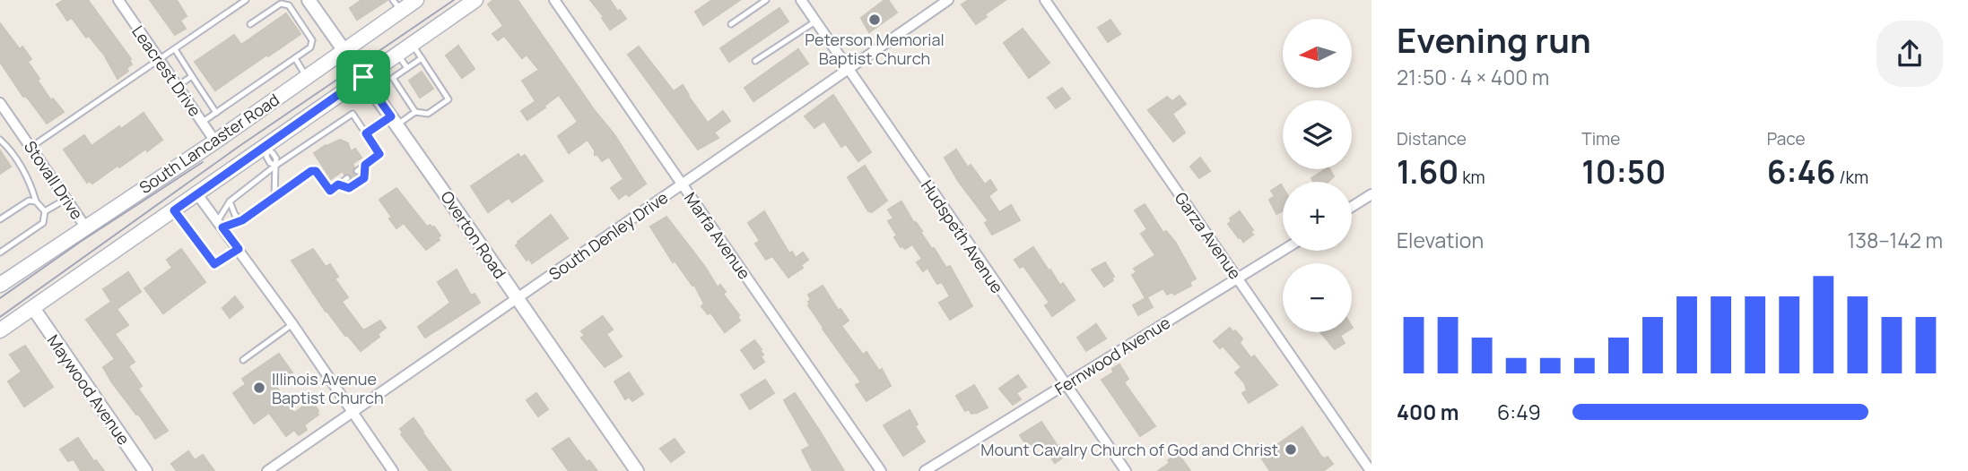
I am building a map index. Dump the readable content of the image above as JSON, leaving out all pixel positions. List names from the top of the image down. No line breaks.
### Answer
{"streets":{"main road":["South Lancaster Road"],"street":["Leacrest Drive","Stovall Drive","Overton Road","South Denley Drive","Marfa Avenue","Garza Avenue","Hudspeth Avenue","Fernwood Avenue","Maywood Avenue"]},"crossings":[["Leacrest Drive","South Lancaster Road"],["South Lancaster Road","Stovall Drive"],["South Lancaster Road","Overton Road"],["Overton Road","South Denley Drive"],["South Denley Drive","Marfa Avenue"],["South Denley Drive","Hudspeth Avenue"],["Garza Avenue","Fernwood Avenue"],["Hudspeth Avenue","Fernwood Avenue"]],"places":["Peterson Memorial Baptist Church","Illinois Avenue Baptist Church","Mount Cavalry Church of God and Christ"],"north":"left","page":{"heading":["Evening run","21:50 · 4 × 400 m"],"map_buttons":["+","−"],"stats":[["Distance","1.60 km"],["Time","10:50"],["Pace","6:46 /km"]],"chart":["Elevation","138–142 m"],"list":[{"name":"400 m","note":"6:49"}]}}
